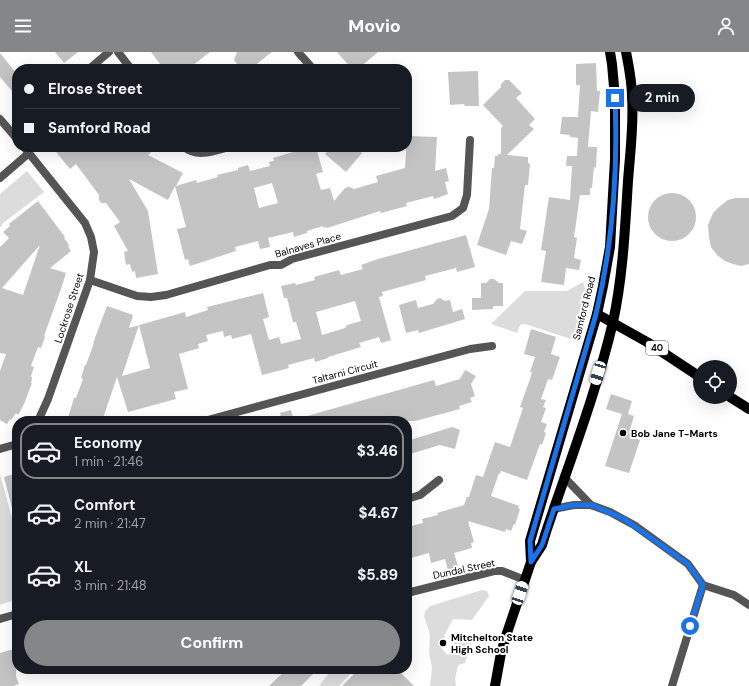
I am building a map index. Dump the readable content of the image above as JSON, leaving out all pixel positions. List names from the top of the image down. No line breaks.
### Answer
{"streets":{"main road":["Samford Road","40"],"street":["Balnaves Place","Lockrose Street","Taltarni Circuit","Dundal Street"]},"crossings":[["Balnaves Place","Lockrose Street"],["Samford Road","40"],["Samford Road","Dundal Street"]],"places":["Bob Jane T-Marts","Mitchelton State High School"],"page":{"header":"Movio","banner":["Elrose Street","Samford Road"],"bubble":"2 min","list":[{"name":"Economy","note":"1 min · 21:46","value":"$3.46"},{"name":"Comfort","note":"2 min · 21:47","value":"$4.67"},{"name":"XL","note":"3 min · 21:48","value":"$5.89"}],"buttons":"Confirm"}}
